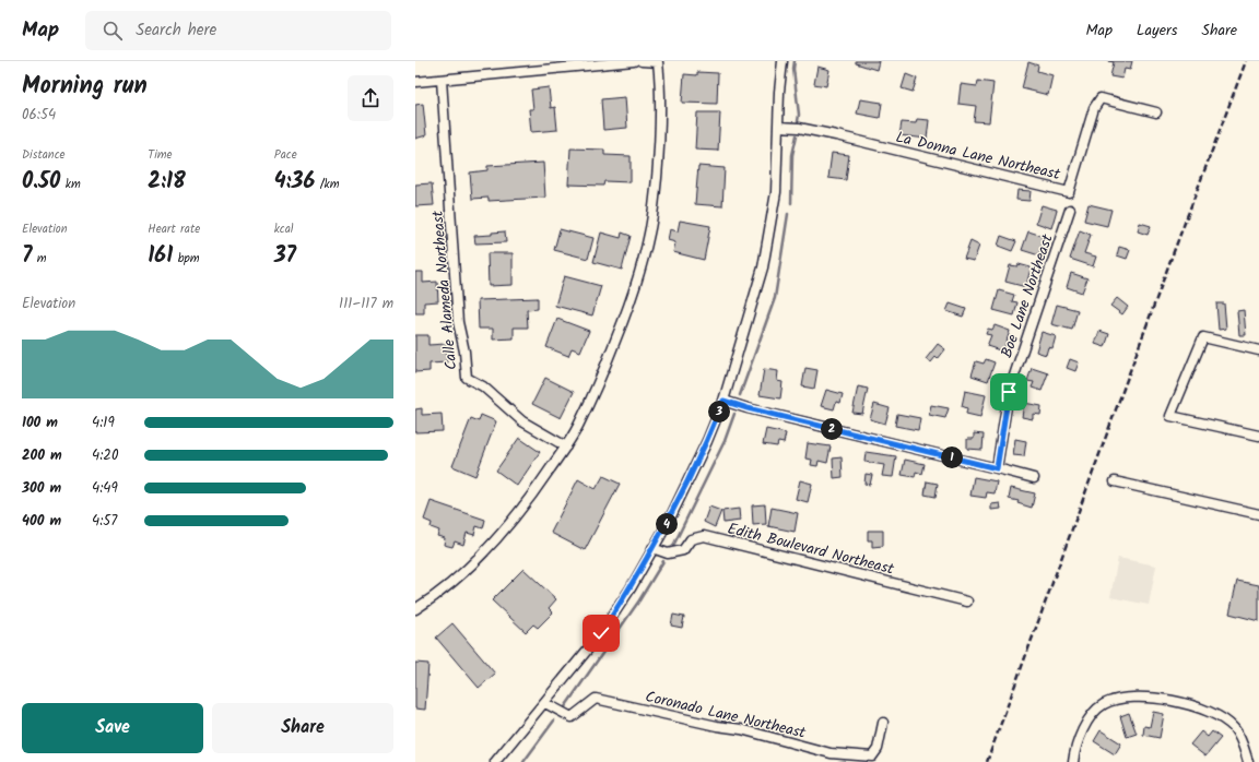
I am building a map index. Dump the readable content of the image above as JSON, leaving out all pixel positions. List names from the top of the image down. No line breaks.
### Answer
{"streets":{"street":["La Donna Lane Northeast","Calle Alameda Northeast","Boe Lane Northeast","Edith Boulevard Northeast","Coronado Lane Northeast"]},"page":{"header":"Map","search":"Search here","nav":["Map","Layers","Share"],"heading":["Morning run","06:54"],"stats":[["Distance","0.50 km"],["Time","2:18"],["Pace","4:36 /km"],["Elevation","7 m"],["Heart rate","161 bpm"],["kcal","37"]],"chart":["Elevation","111–117 m"],"pins":["3","2","1","4"],"list":[{"name":"100 m","note":"4:19"},{"name":"200 m","note":"4:20"},{"name":"300 m","note":"4:49"},{"name":"400 m","note":"4:57"}],"buttons":["Save","Share"]}}
